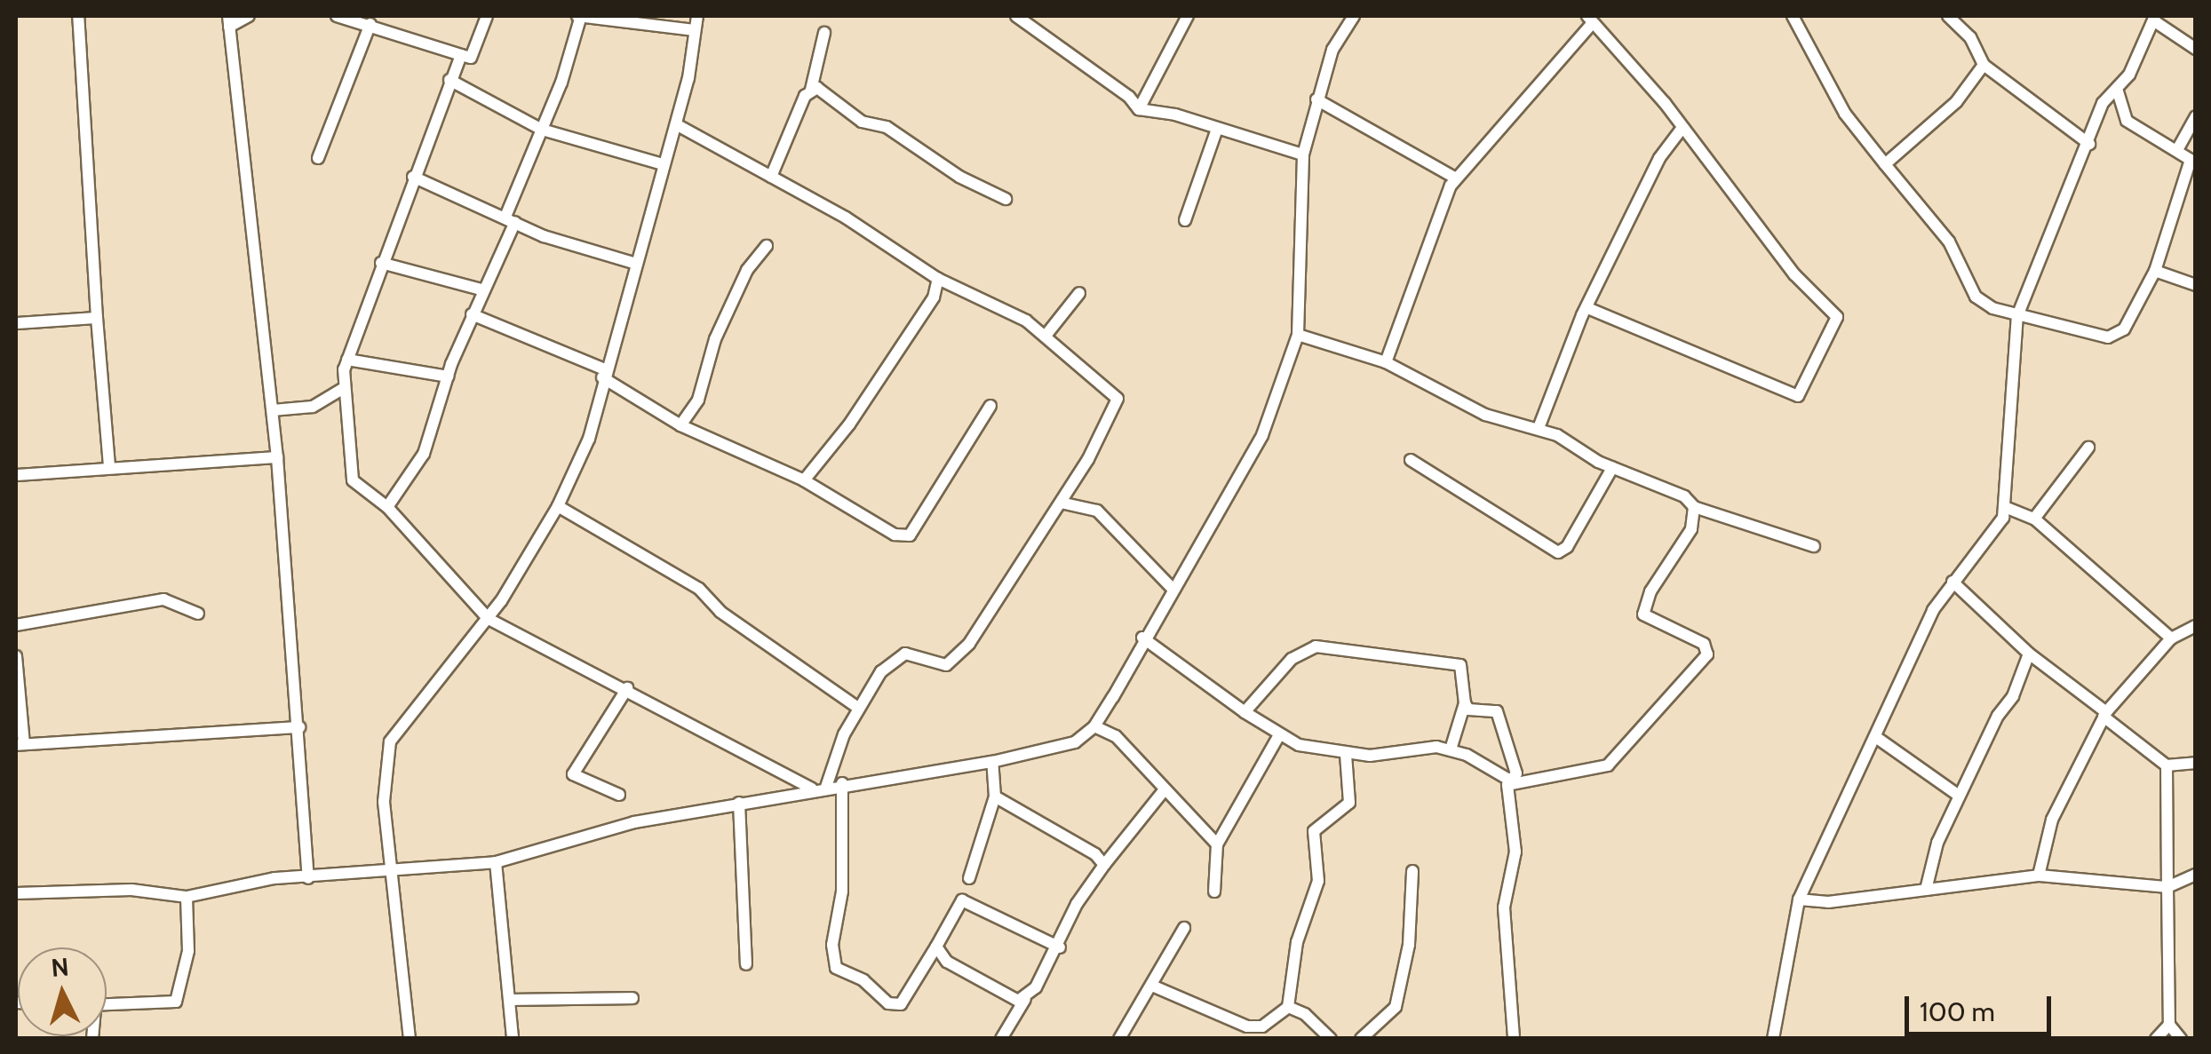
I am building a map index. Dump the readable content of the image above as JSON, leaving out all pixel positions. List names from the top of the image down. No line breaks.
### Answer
{"scale_bar":"100 m","north":"top"}
